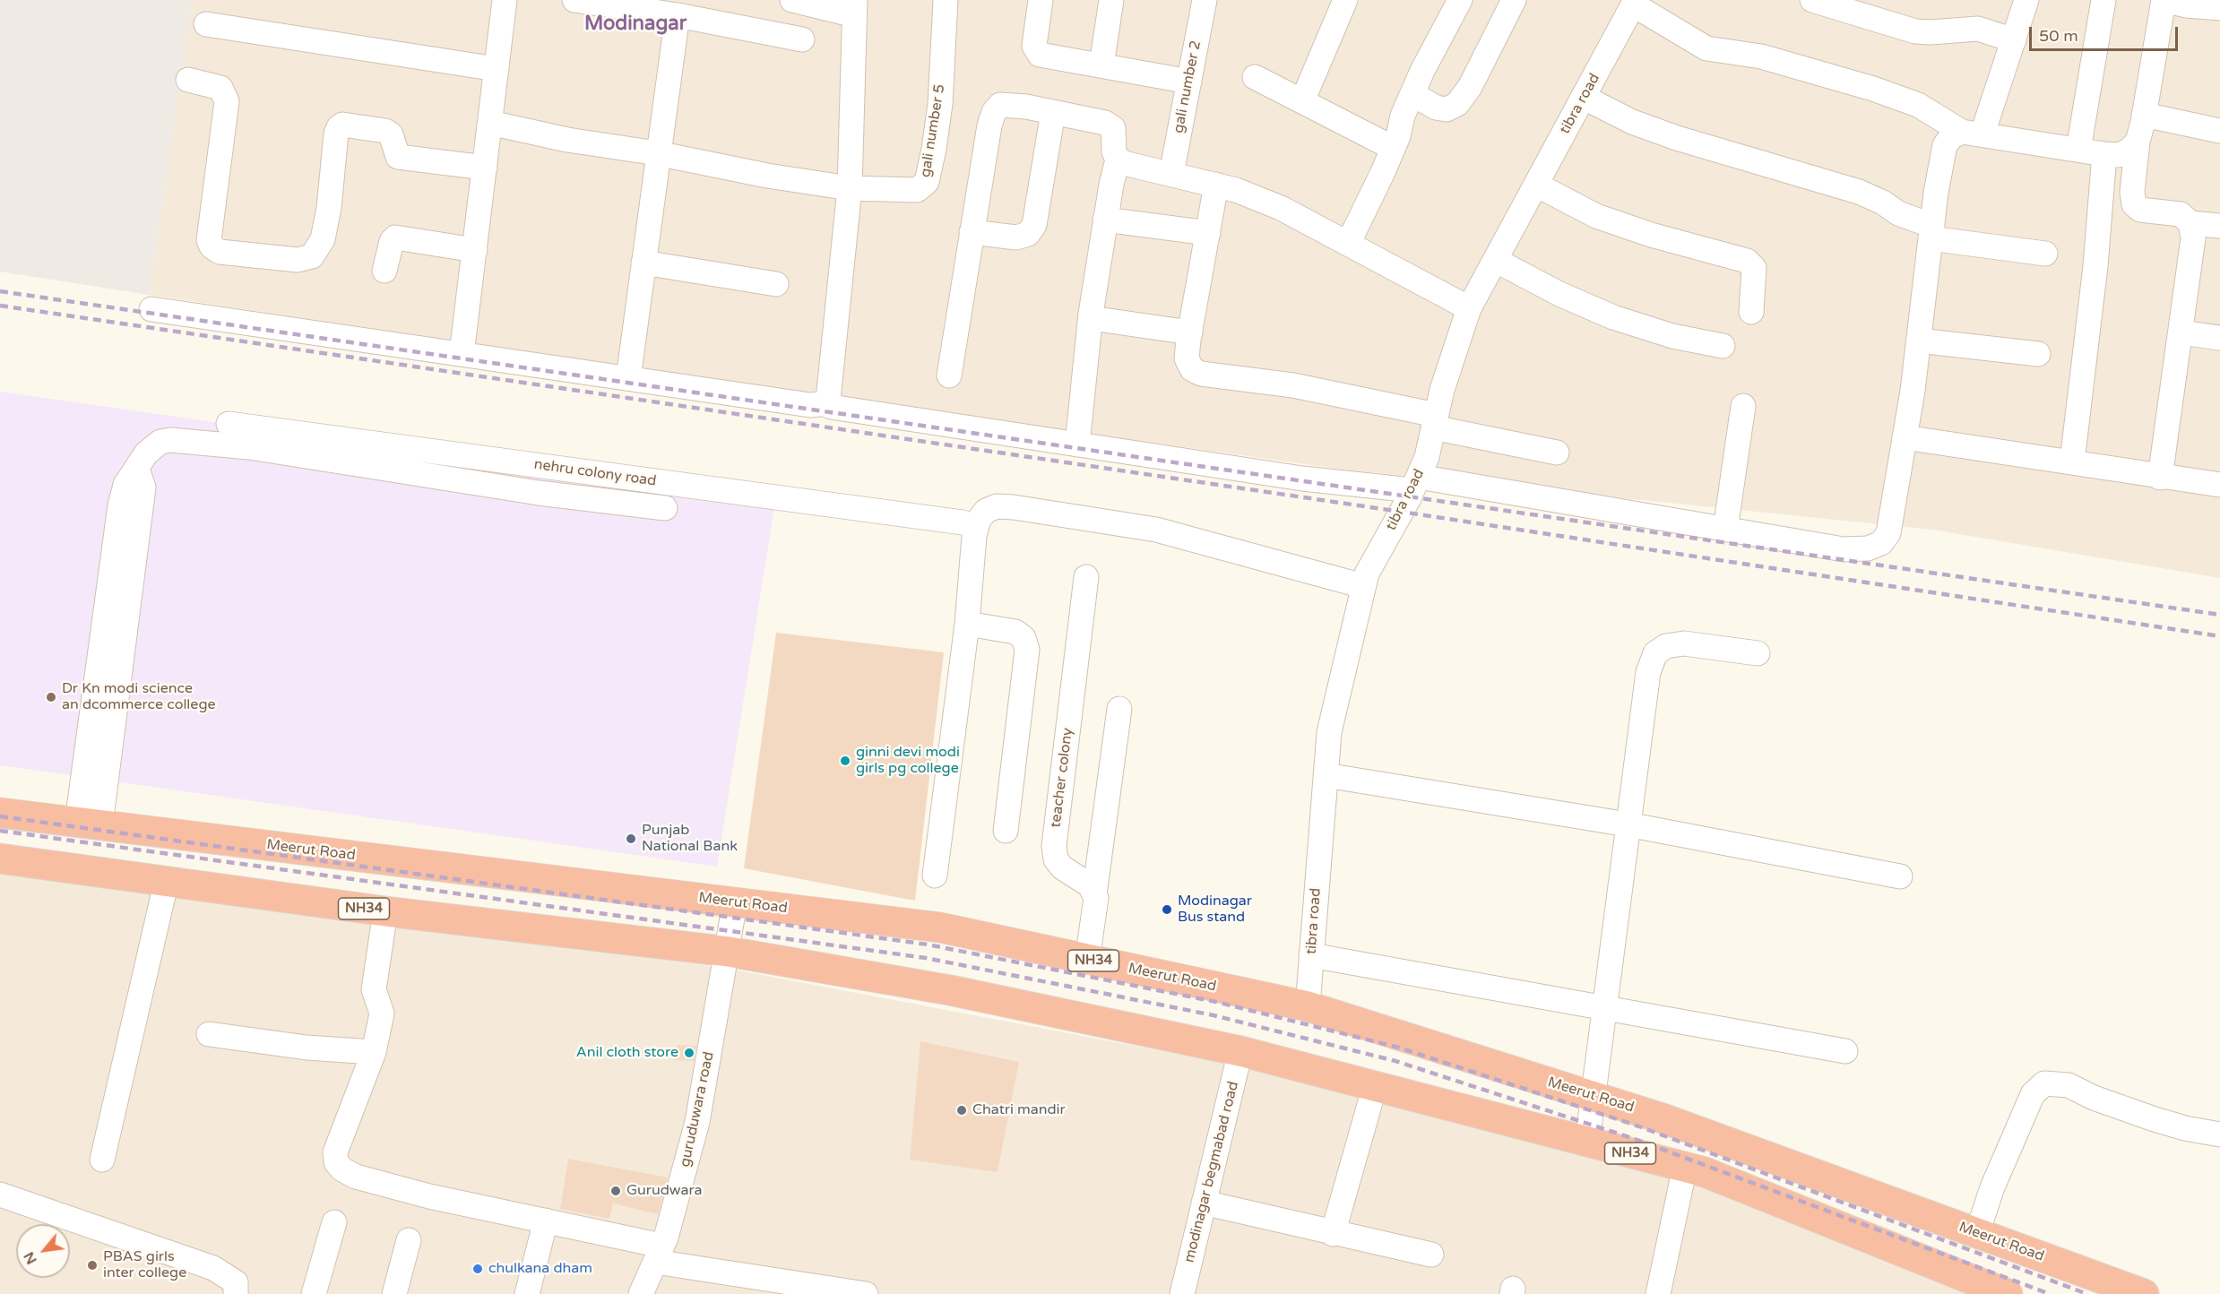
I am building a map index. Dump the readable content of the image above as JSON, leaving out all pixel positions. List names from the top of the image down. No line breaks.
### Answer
{"streets":{"highway":["Meerut Road","NH34"],"street":["gali number 2","tibra road","gali number 5","nehru colony road","teacher colony","guruduwara road","modinagar begmabad road"]},"crossings":[["tibra road","Meerut Road"],["Meerut Road","guruduwara road"],["NH34","guruduwara road"],["NH34","modinagar begmabad road"]],"districts":["Modinagar"],"places":["Dr Kn modi science an dcommerce college","ginni devi modi girls pg college","Punjab National Bank","Modinagar Bus stand","Anil cloth store","Chatri mandir","Gurudwara","PBAS girls inter college","chulkana dham"],"scale_bar":"50 m","north":"bottom left"}
